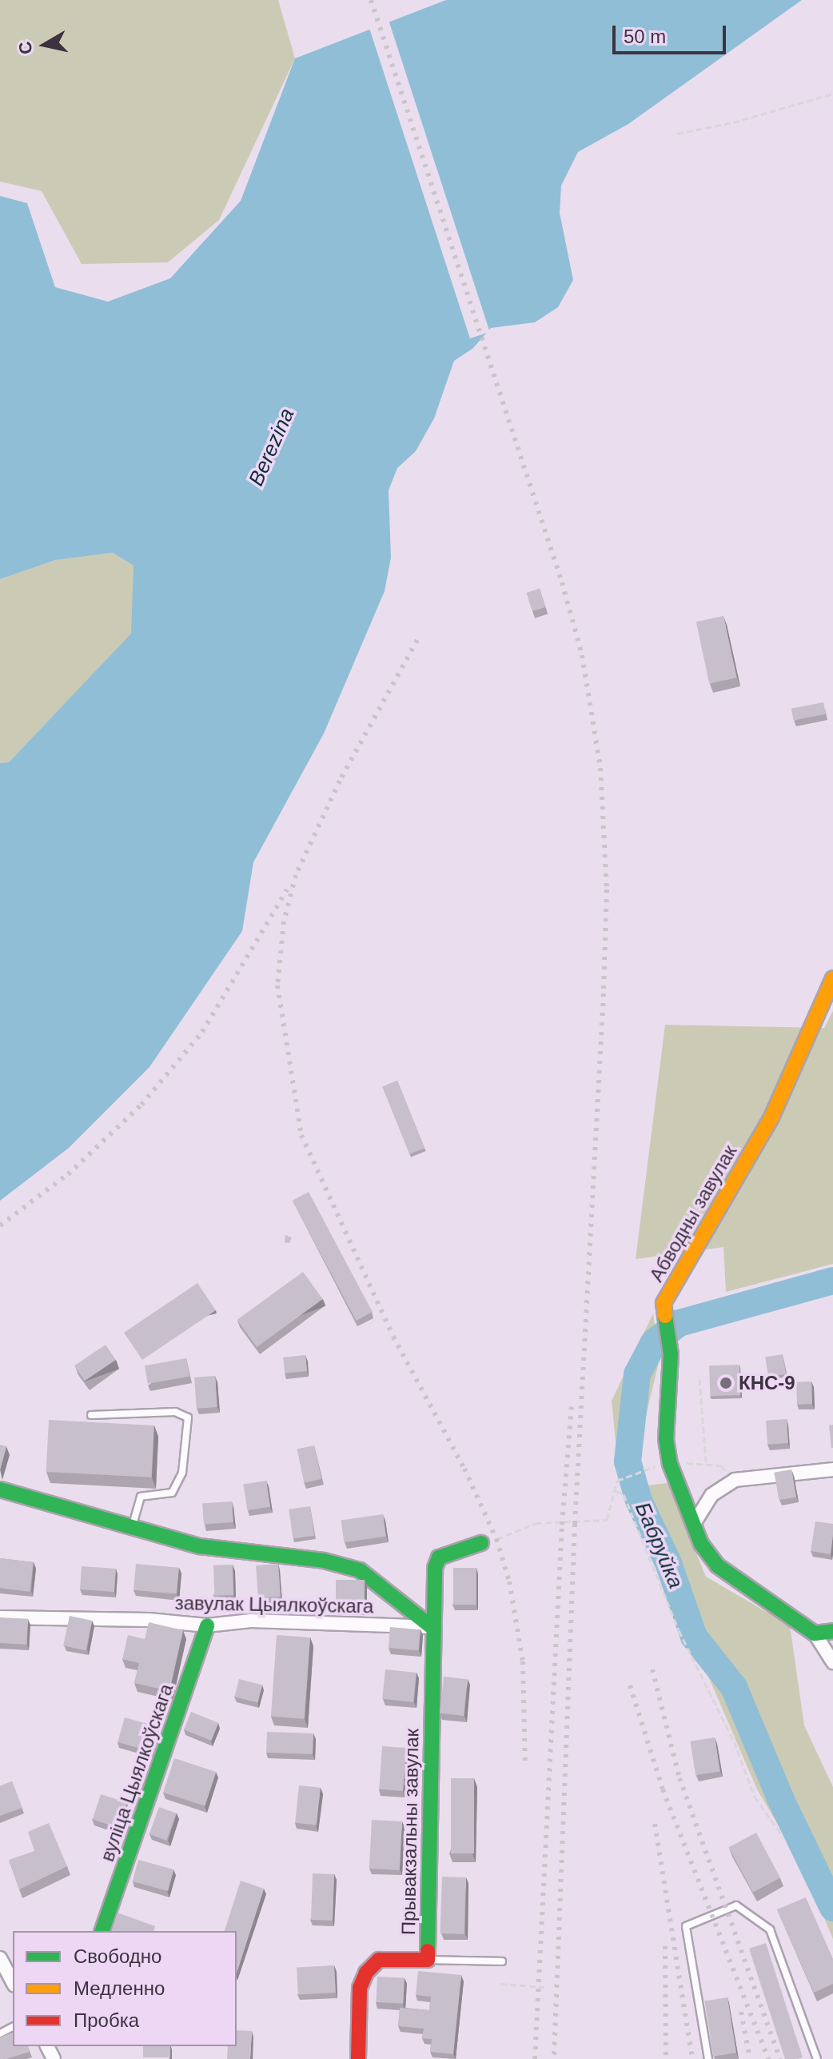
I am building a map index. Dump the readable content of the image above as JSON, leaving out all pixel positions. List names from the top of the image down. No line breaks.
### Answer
{"streets":{"street":["Абводны завулак","завулак Цыялкоўскага","вуліца Цыялкоўскага","Прывакзальны завулак"]},"crossings":[["завулак Цыялкоўскага","вуліца Цыялкоўскага"],["завулак Цыялкоўскага","Прывакзальны завулак"]],"water":["Berezina","Бабруйка"],"places":["КНС-9"],"legend":["Свободно","Медленно","Пробка"],"scale_bar":"50 m","north":"left"}
